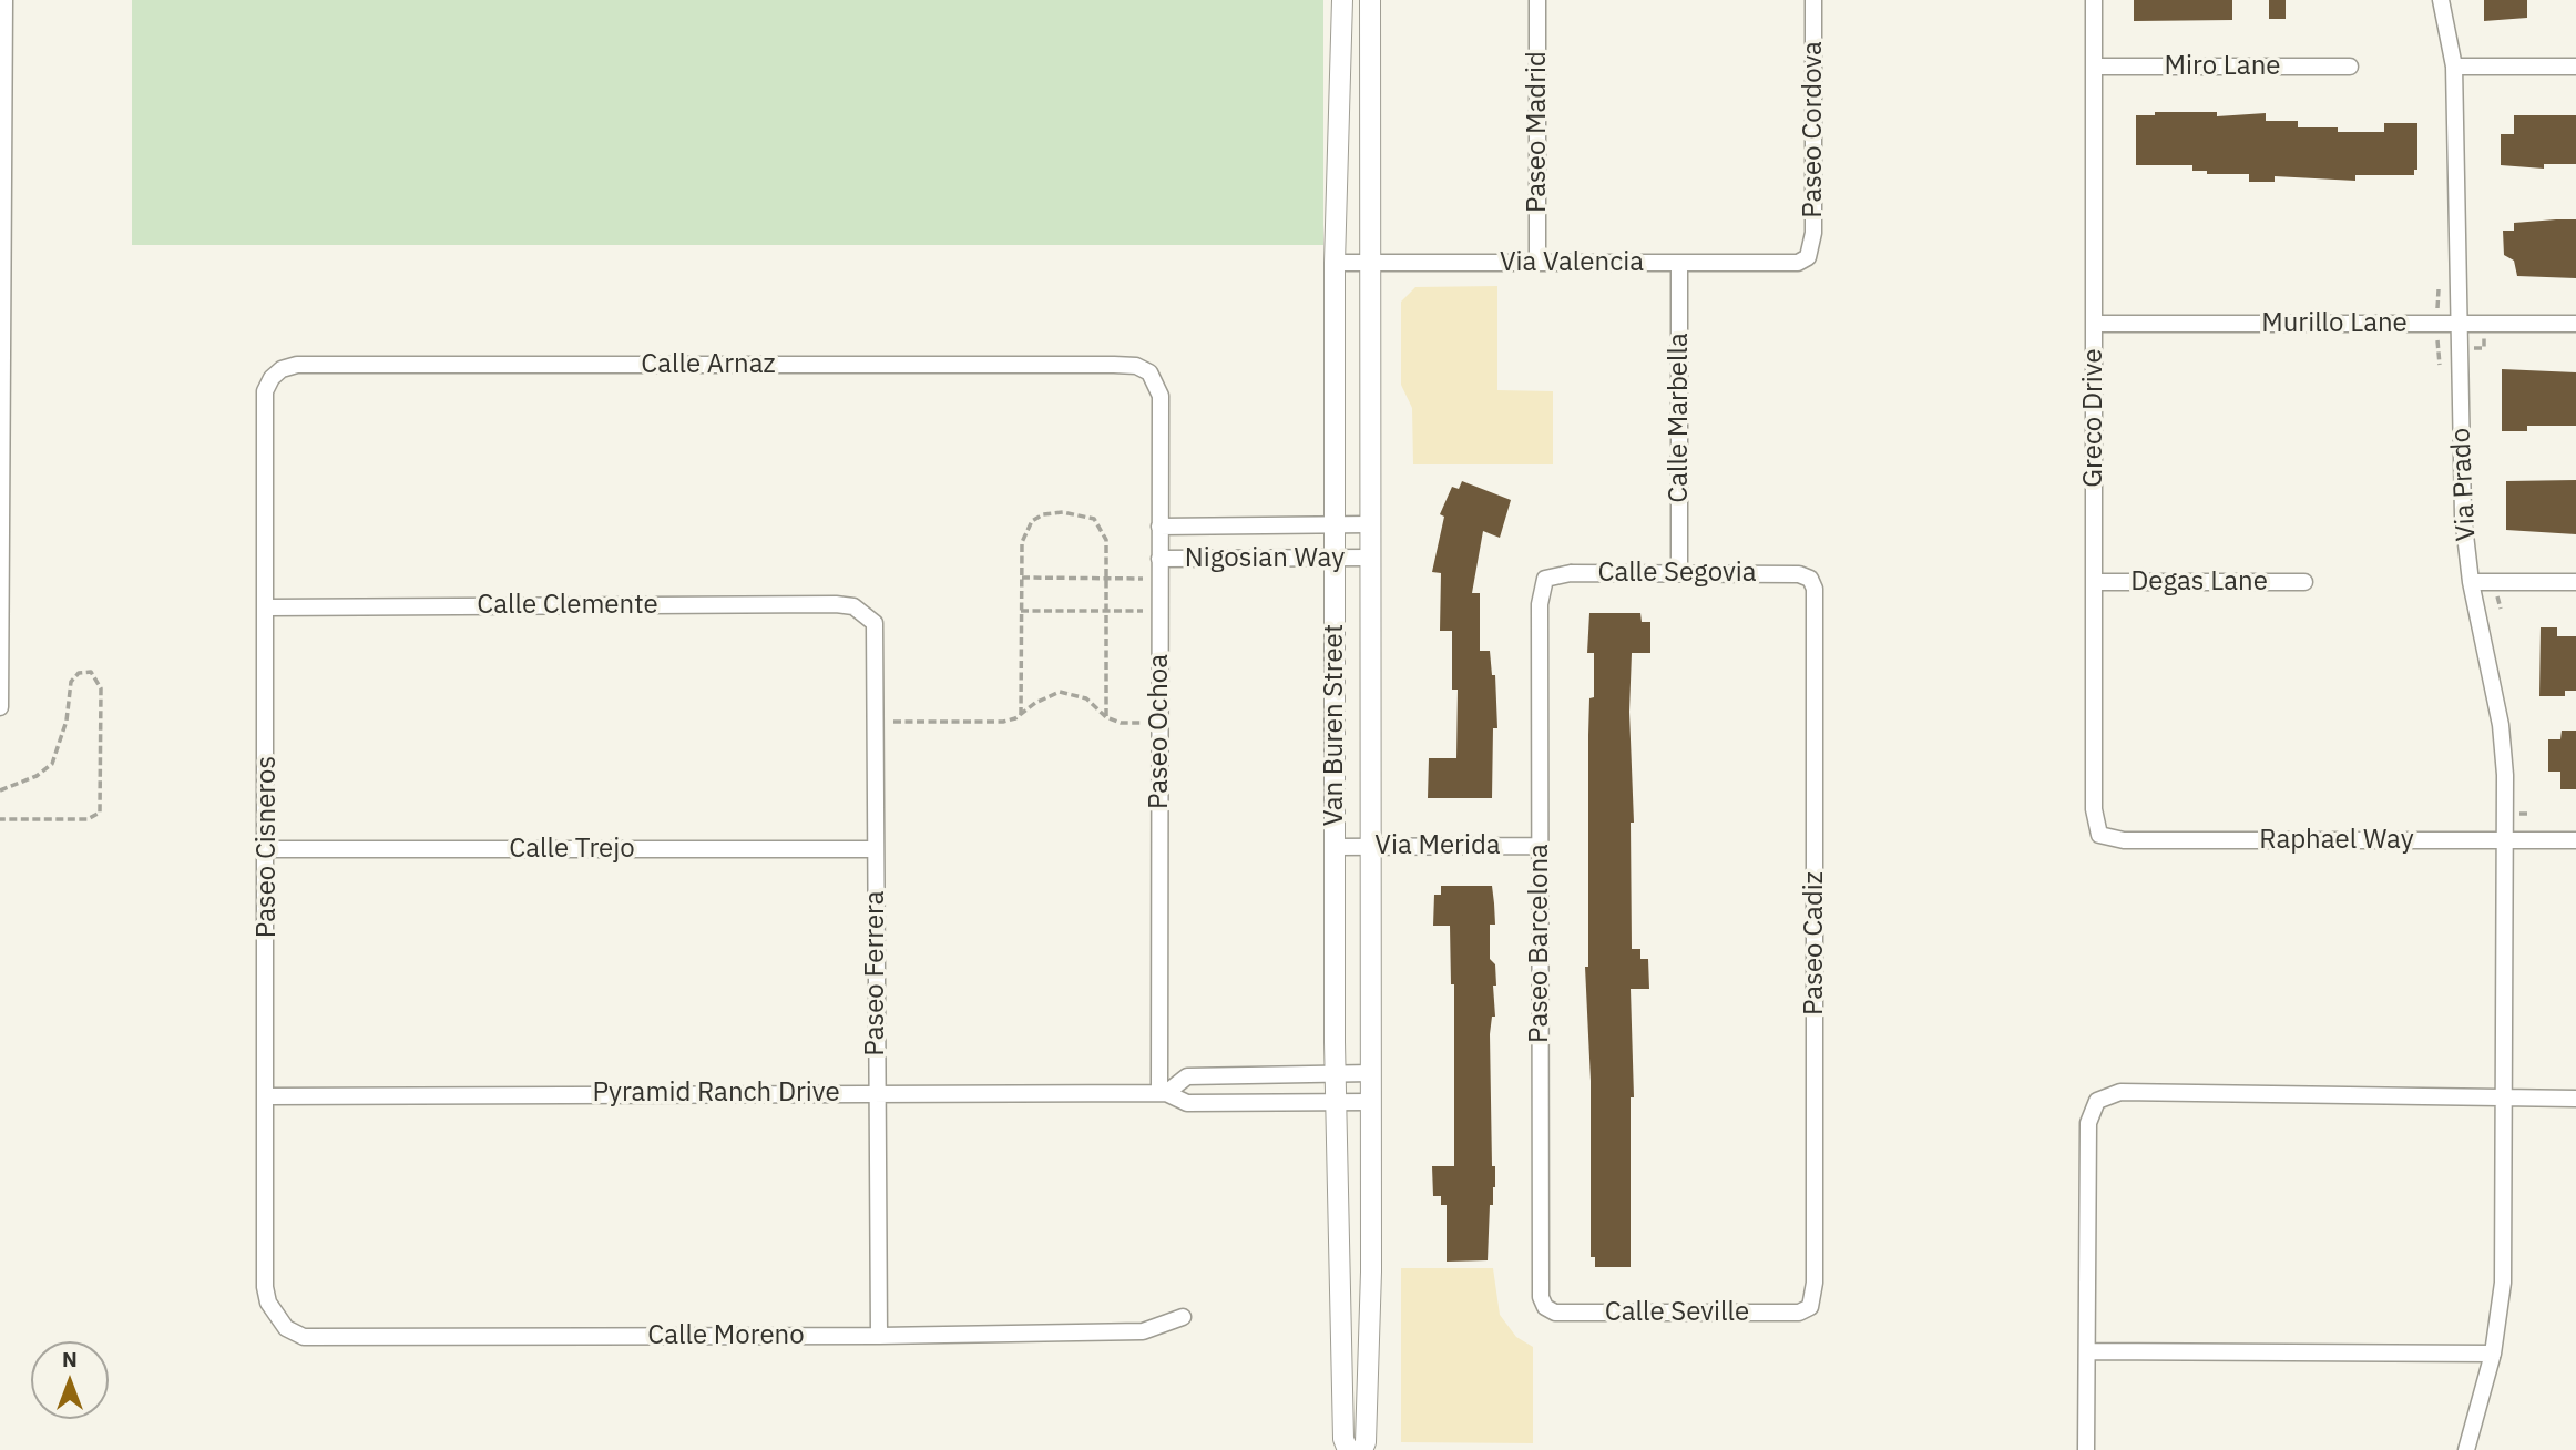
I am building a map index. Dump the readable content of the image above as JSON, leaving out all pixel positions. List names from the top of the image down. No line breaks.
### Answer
{"streets":{"street":["Miro Lane","Paseo Cordova","Paseo Madrid","Via Valencia","Murillo Lane","Calle Arnaz","Calle Marbella","Greco Drive","Via Prado","Nigosian Way","Calle Segovia","Degas Lane","Calle Clemente","Van Buren Street","Paseo Ochoa","Raphael Way","Via Merida","Paseo Cisneros","Calle Trejo","Paseo Barcelona","Paseo Cadiz","Paseo Ferrera","Pyramid Ranch Drive","Calle Seville","Calle Moreno"]},"crossings":[["Miro Lane","Greco Drive"],["Paseo Cordova","Via Valencia"],["Paseo Madrid","Via Valencia"],["Via Valencia","Calle Marbella"],["Via Valencia","Van Buren Street"],["Murillo Lane","Greco Drive"],["Murillo Lane","Via Prado"],["Calle Arnaz","Paseo Ochoa"],["Calle Arnaz","Paseo Cisneros"],["Calle Marbella","Calle Segovia"],["Greco Drive","Degas Lane"],["Greco Drive","Raphael Way"],["Via Prado","Raphael Way"],["Nigosian Way","Van Buren Street"],["Nigosian Way","Paseo Ochoa"],["Calle Segovia","Paseo Barcelona"],["Calle Segovia","Paseo Cadiz"],["Calle Clemente","Paseo Cisneros"],["Calle Clemente","Paseo Ferrera"],["Van Buren Street","Via Merida"],["Van Buren Street","Pyramid Ranch Drive"],["Paseo Ochoa","Pyramid Ranch Drive"],["Via Merida","Paseo Barcelona"],["Paseo Cisneros","Calle Trejo"],["Paseo Cisneros","Pyramid Ranch Drive"],["Paseo Cisneros","Calle Moreno"],["Calle Trejo","Paseo Ferrera"],["Paseo Barcelona","Calle Seville"],["Paseo Cadiz","Calle Seville"],["Paseo Ferrera","Pyramid Ranch Drive"],["Paseo Ferrera","Calle Moreno"]],"north":"top"}
